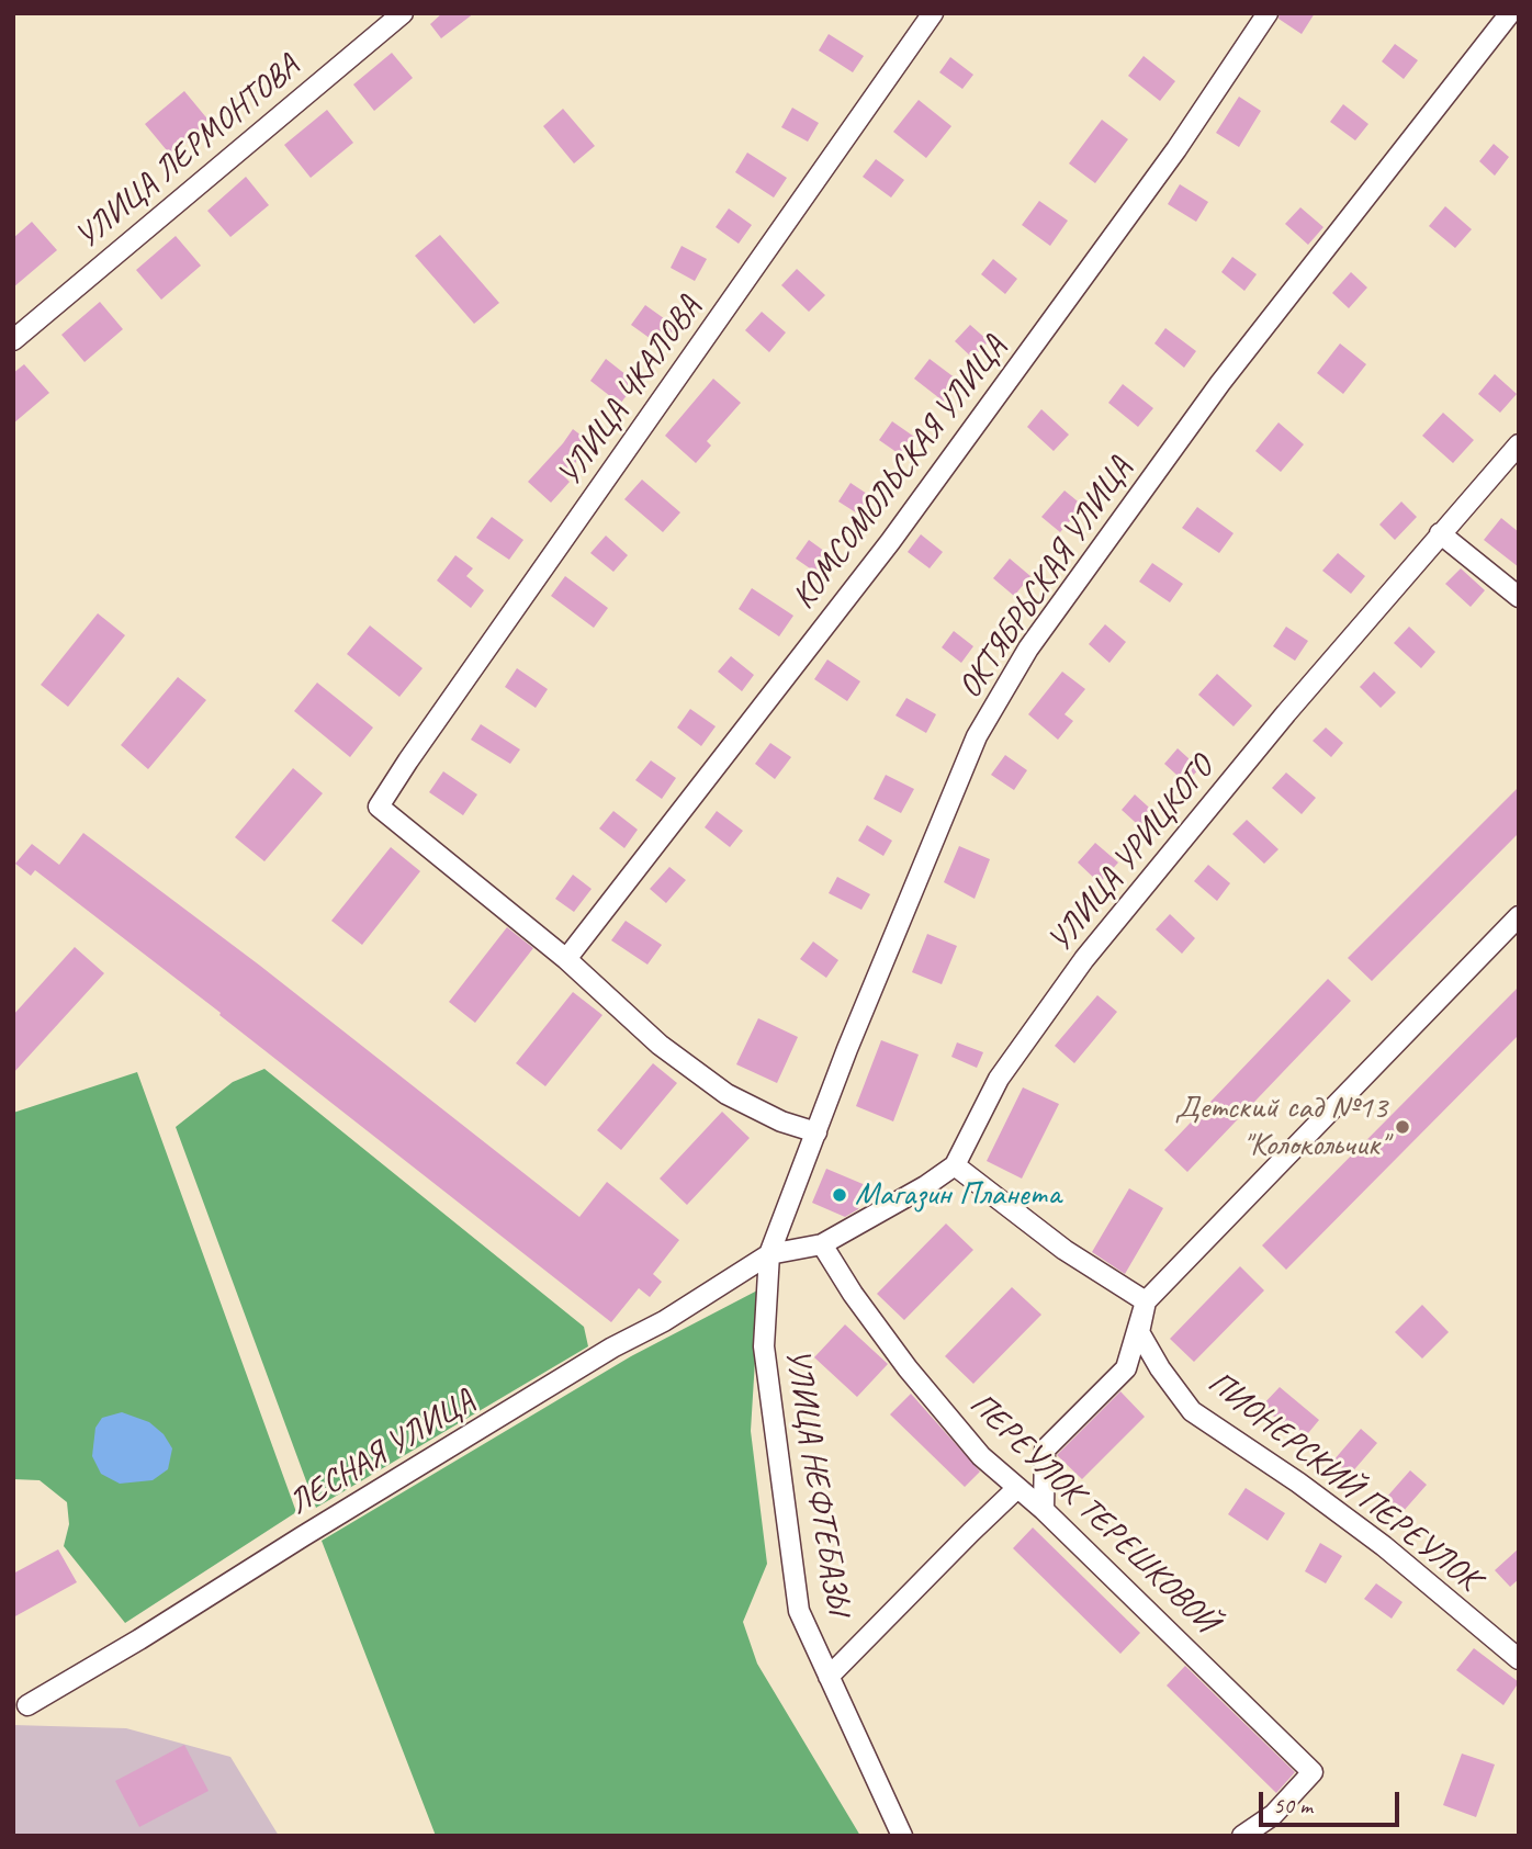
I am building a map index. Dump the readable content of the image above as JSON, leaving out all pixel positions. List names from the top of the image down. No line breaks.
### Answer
{"streets":{"street":["УЛИЦА ЛЕРМОНТОВА","УЛИЦА ЧКАЛОВА","КОМСОМОЛЬСКАЯ УЛИЦА","ОКТЯБРЬСКАЯ УЛИЦА","УЛИЦА УРИЦКОГО","ЛЕСНАЯ УЛИЦА","УЛИЦА НЕФТЕБАЗЫ","ПИОНЕРСКИЙ ПЕРЕУЛОК","ПЕРЕУЛОК ТЕРЕШКОВОЙ"]},"crossings":[["УЛИЦА ЧКАЛОВА","КОМСОМОЛЬСКАЯ УЛИЦА"],["ОКТЯБРЬСКАЯ УЛИЦА","УЛИЦА УРИЦКОГО"],["ОКТЯБРЬСКАЯ УЛИЦА","ЛЕСНАЯ УЛИЦА"],["ОКТЯБРЬСКАЯ УЛИЦА","УЛИЦА НЕФТЕБАЗЫ"],["УЛИЦА УРИЦКОГО","ЛЕСНАЯ УЛИЦА"],["УЛИЦА УРИЦКОГО","УЛИЦА НЕФТЕБАЗЫ"],["УЛИЦА УРИЦКОГО","ПЕРЕУЛОК ТЕРЕШКОВОЙ"],["ЛЕСНАЯ УЛИЦА","УЛИЦА НЕФТЕБАЗЫ"]],"places":["Детский сад №13 \"Колокольчик\"","Магазин Планета"],"scale_bar":"50 m"}
